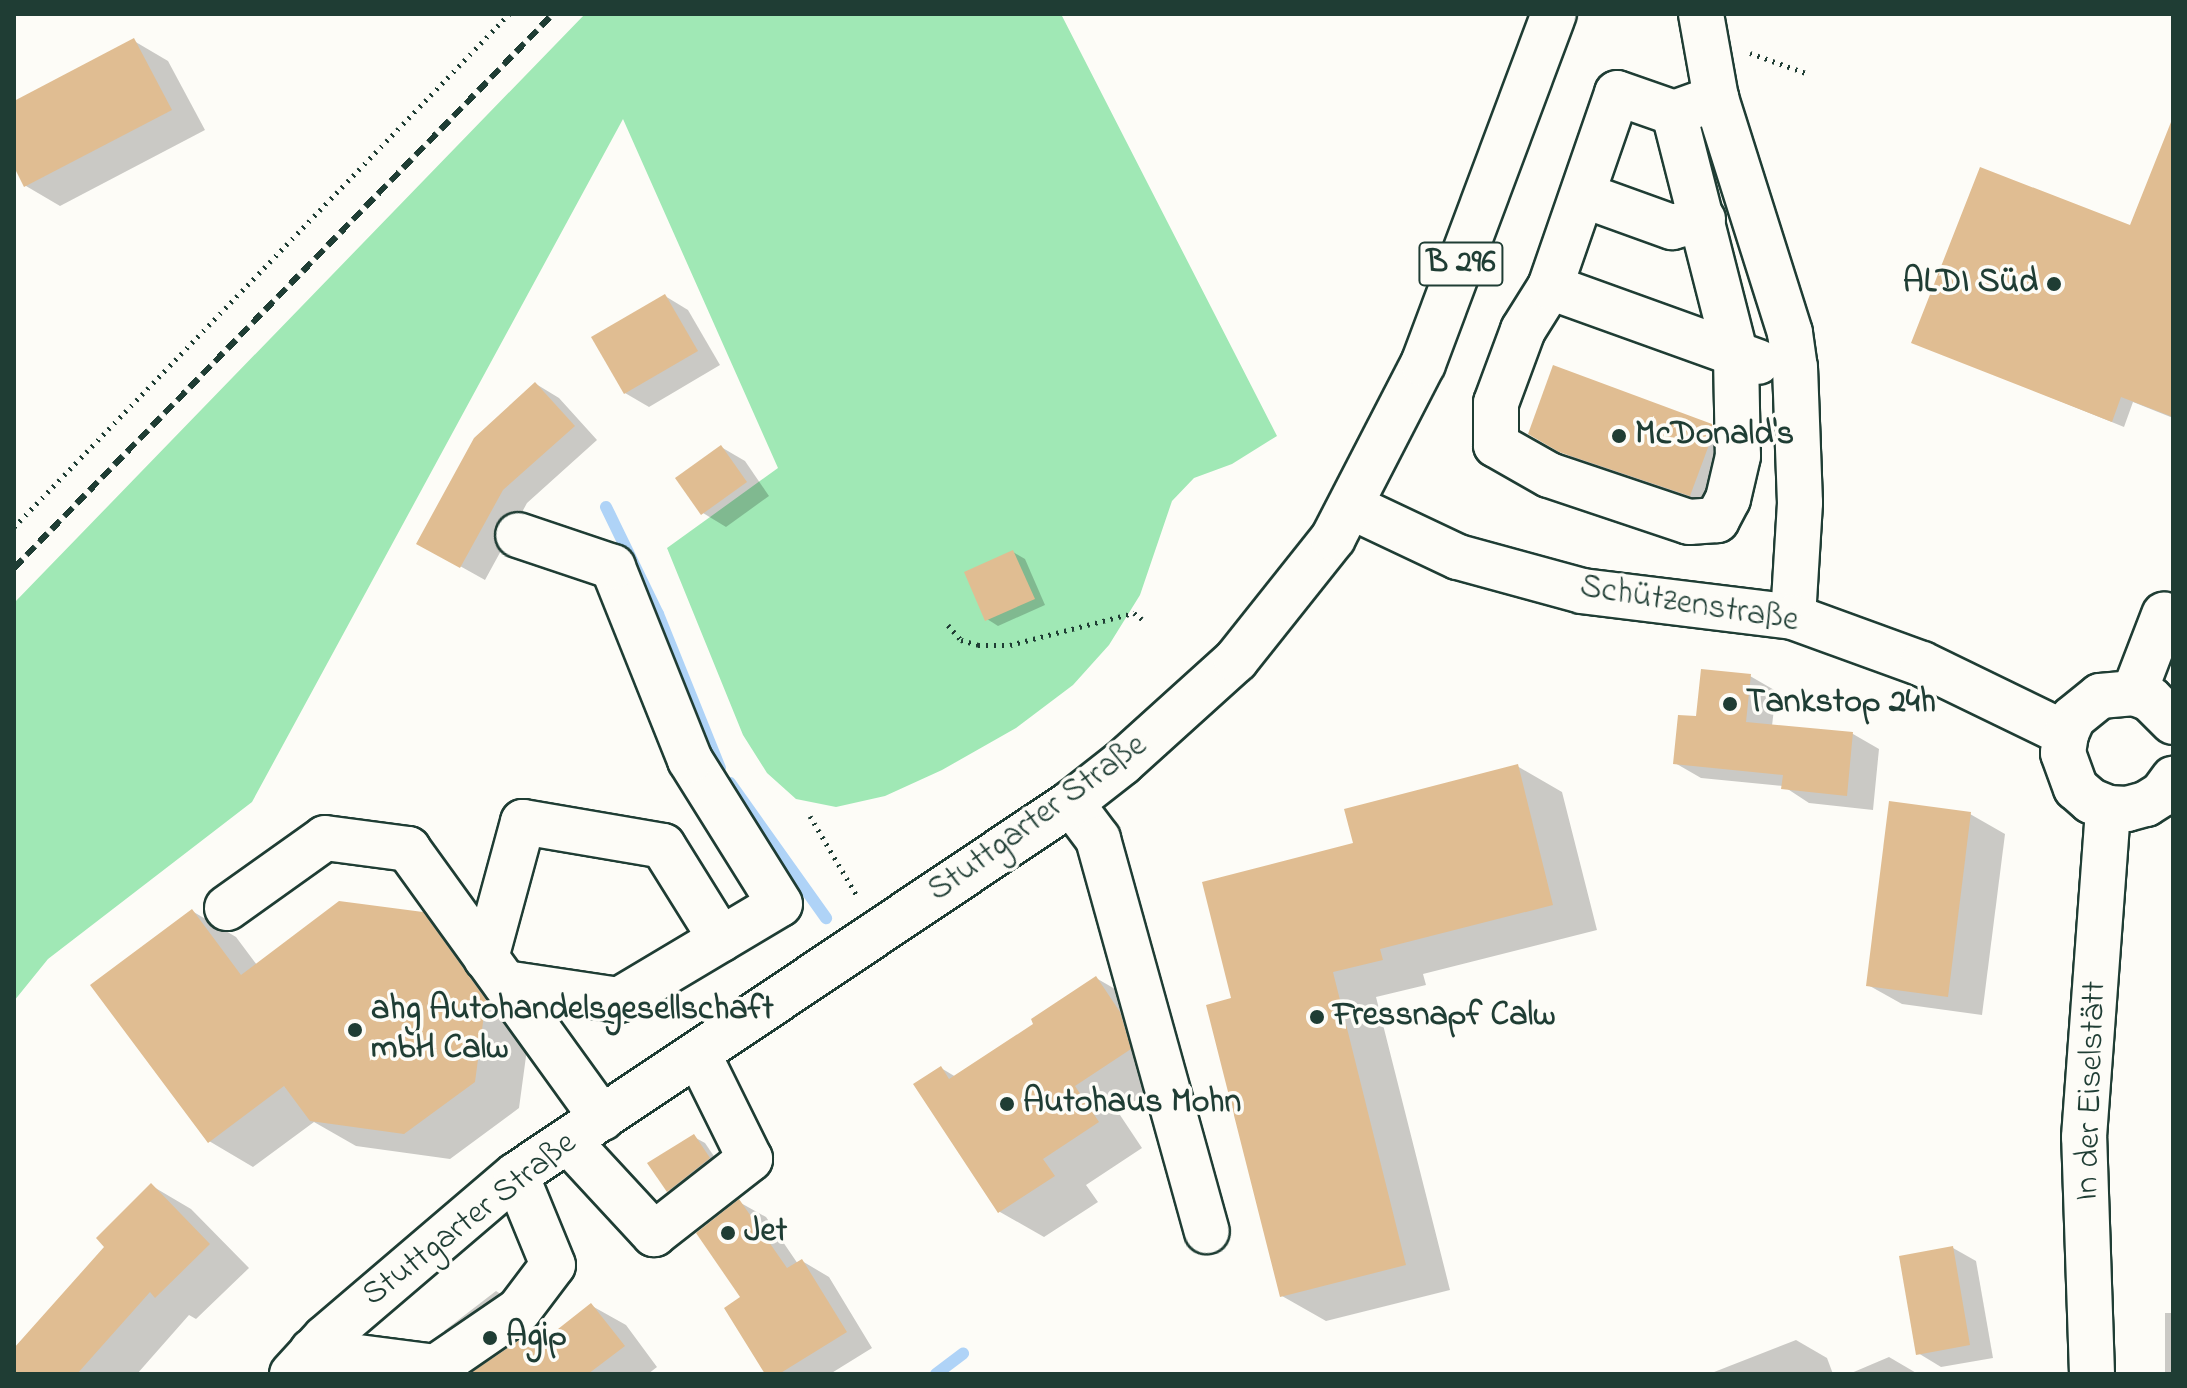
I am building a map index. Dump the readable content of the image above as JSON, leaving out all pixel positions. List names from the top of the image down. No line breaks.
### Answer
{"streets":{"main road":["B 296","Schützenstraße","Stuttgarter Straße","In der Eiselstätt"]},"crossings":[["Schützenstraße","Stuttgarter Straße"]],"places":["ALDI Süd","McDonald's","Tankstop 24h","Fressnapf Calw","ahg Autohandelsgesellschaft mbH Calw","Autohaus Mohn","Jet","Agip"]}
